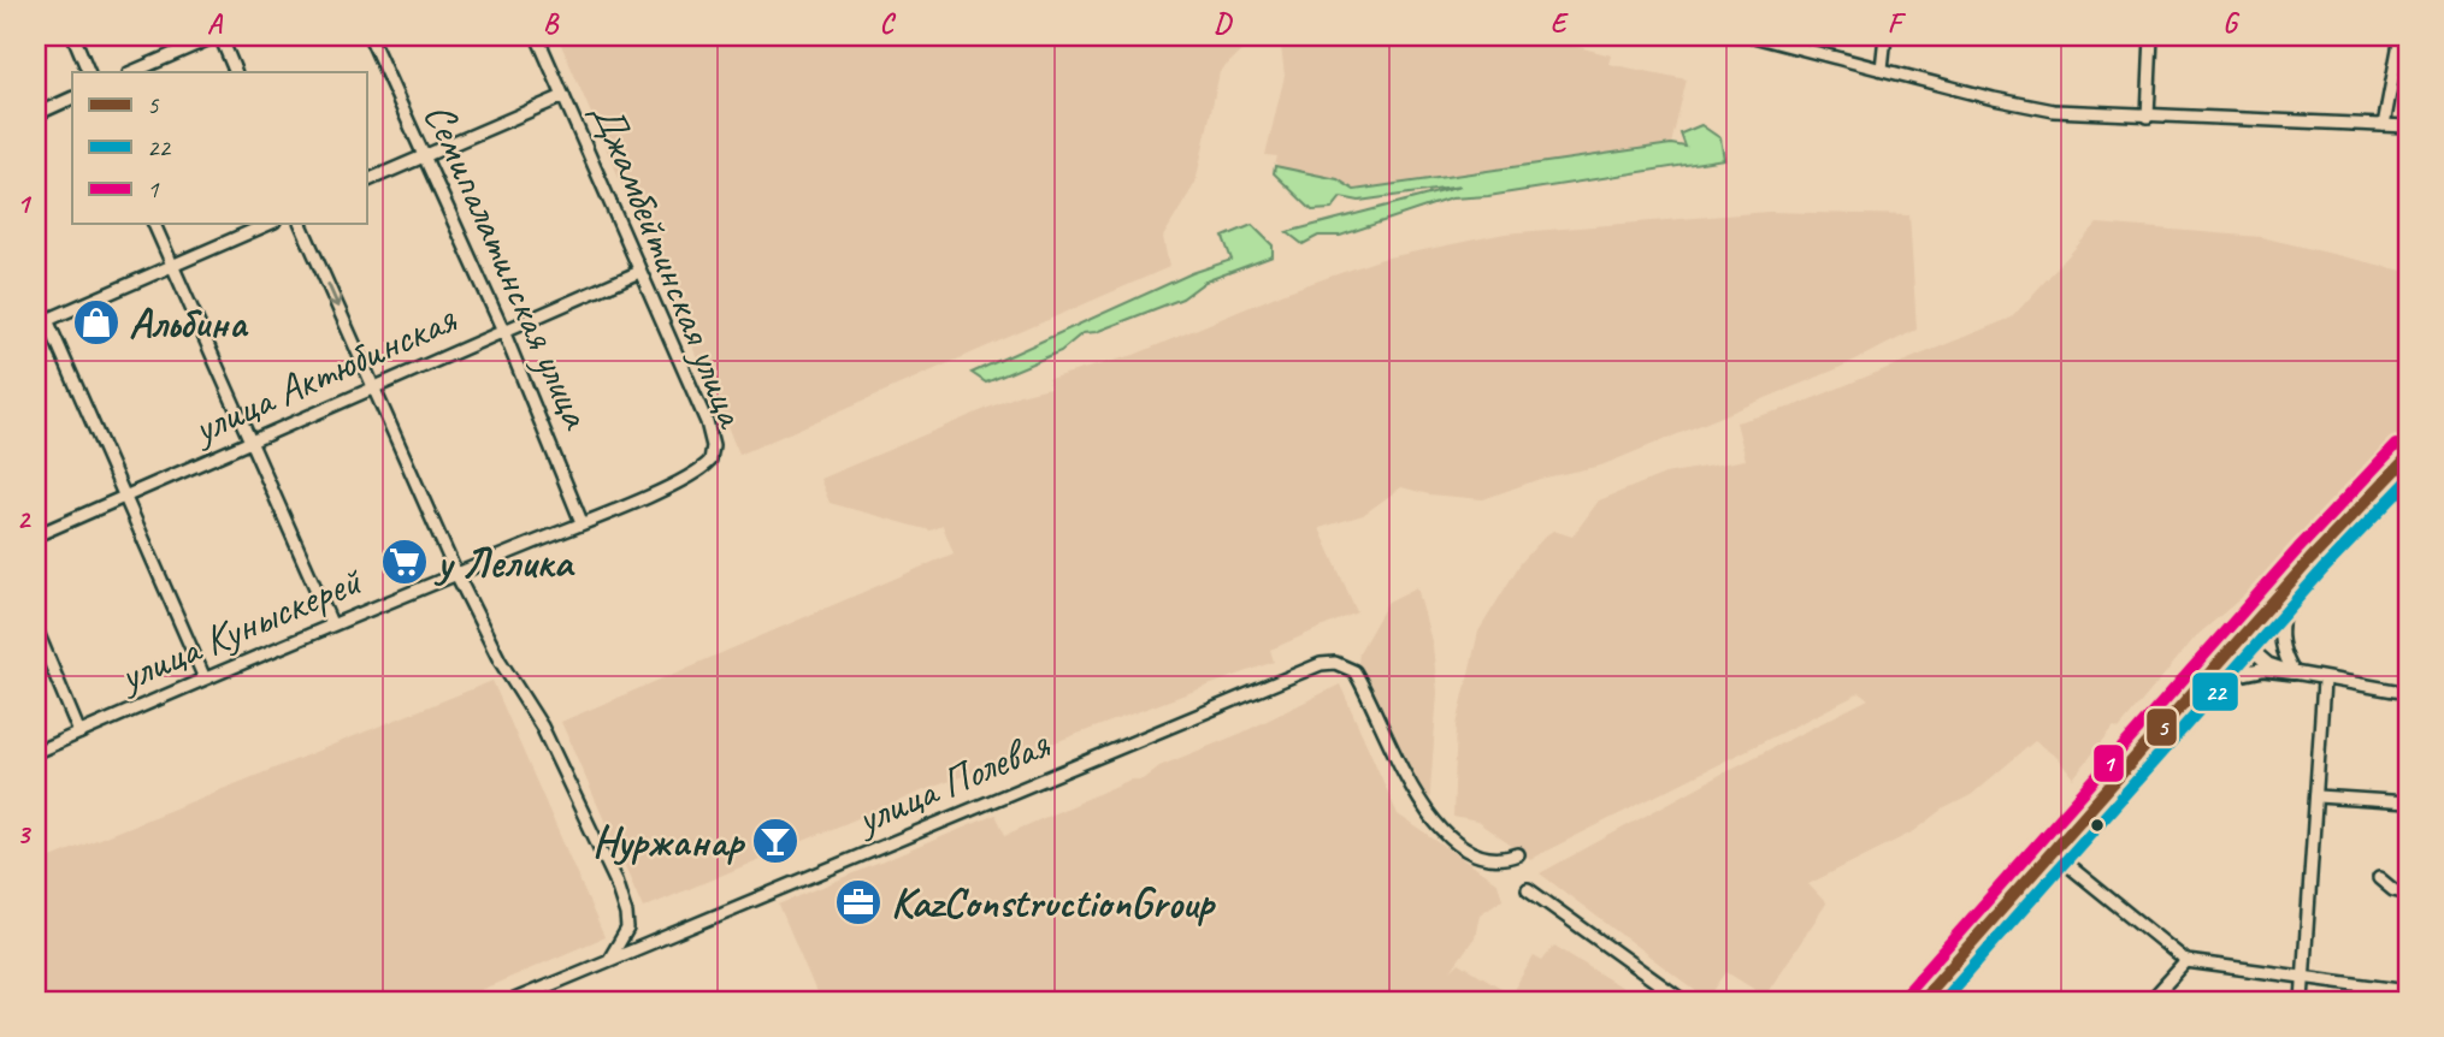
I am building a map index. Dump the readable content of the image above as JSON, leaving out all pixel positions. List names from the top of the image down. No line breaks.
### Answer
{"streets":{"street":["Джамбейтинская улица","Семипалатинская улица","улица Актюбинская","улица Куныскерей","улица Полевая"]},"crossings":[["Джамбейтинская улица","улица Актюбинская"],["Джамбейтинская улица","улица Куныскерей"],["Семипалатинская улица","улица Актюбинская"],["Семипалатинская улица","улица Куныскерей"]],"places":{"shop":["Альбина"],"supermarket":["у Лелика"],"bar":["Нуржанар"],"office":["KazConstructionGroup"]},"lines":["transit line 1","transit line 5","transit line 22"],"legend":["5","22","1"],"grid":{"columns":["A","B","C","D","E","F","G"],"rows":["1","2","3"]}}
